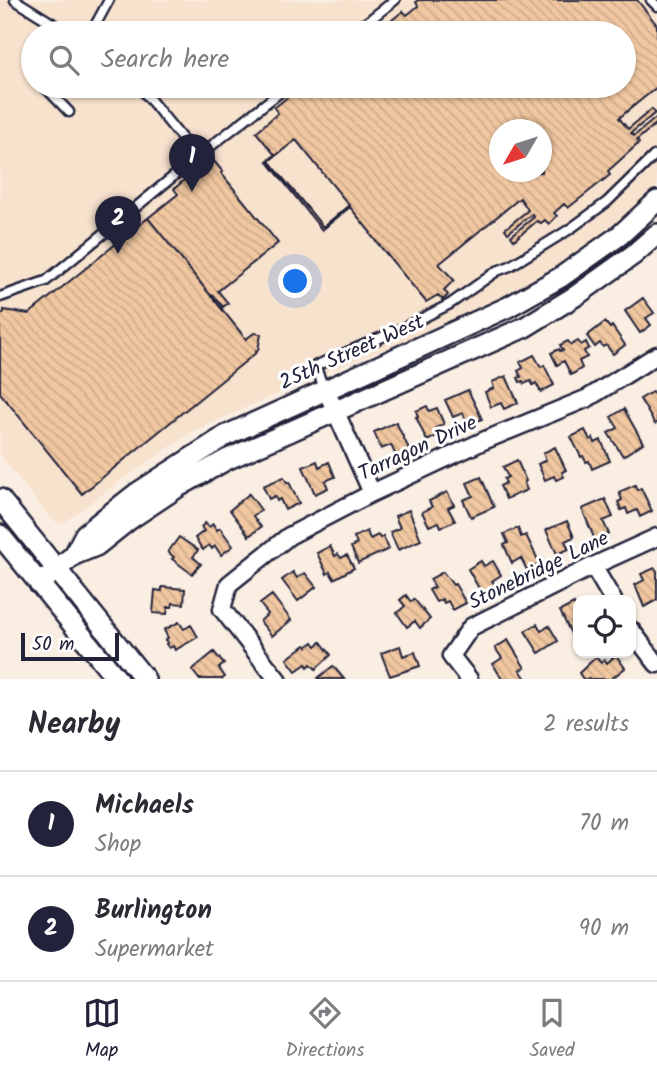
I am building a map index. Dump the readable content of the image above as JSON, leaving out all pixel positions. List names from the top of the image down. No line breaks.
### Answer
{"streets":{"street":["25th Street West","Tarragon Drive","Stonebridge Lane"]},"scale_bar":"50 m","north":"bottom left","page":{"search":"Search here","pins":["1","2"],"scale":"50 m","heading":["Nearby","2 results"],"list":[{"mark":"1","name":"Michaels","note":"Shop","value":"70 m"},{"mark":"2","name":"Burlington","note":"Supermarket","value":"90 m"}],"nav":["Map","Directions","Saved"]}}
